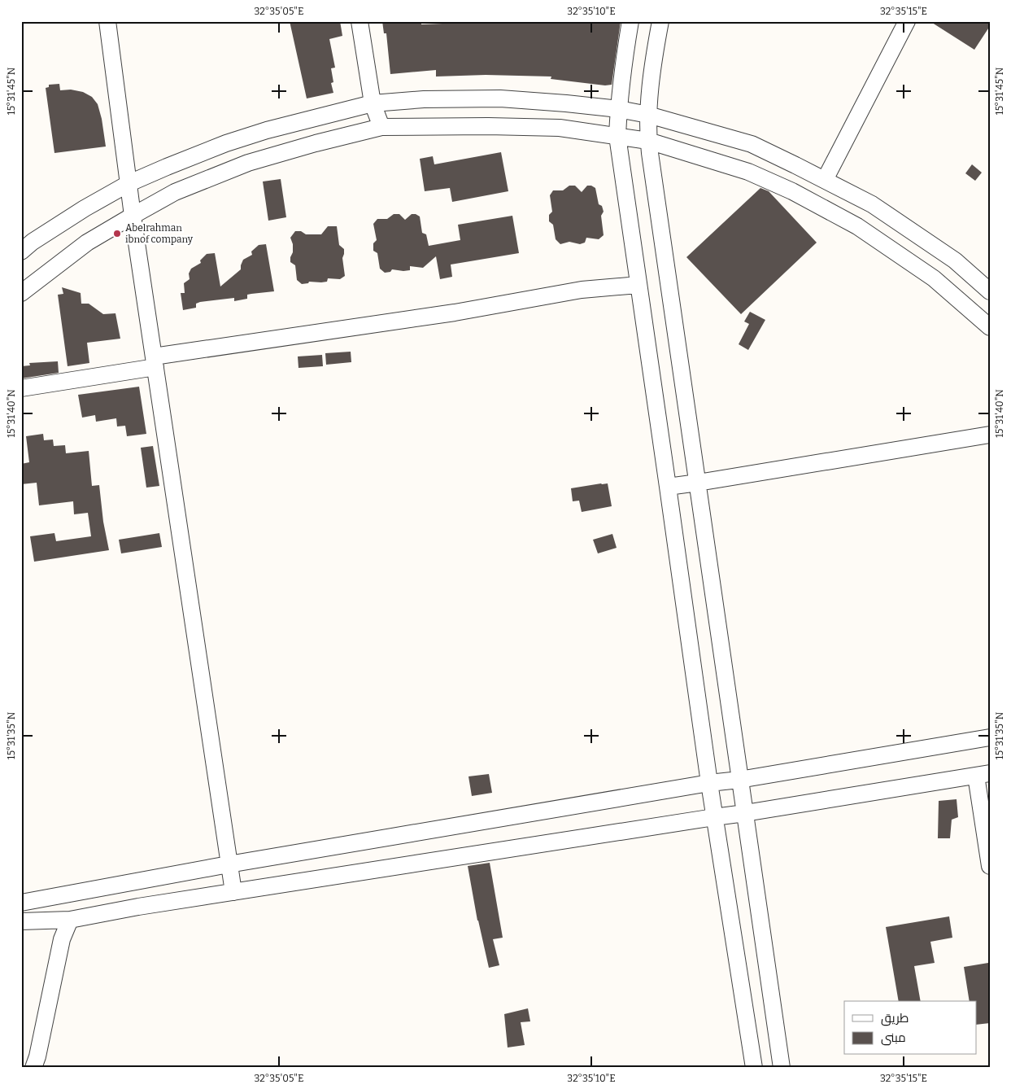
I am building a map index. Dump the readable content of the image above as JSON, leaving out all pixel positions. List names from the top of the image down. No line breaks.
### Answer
{"places":["Abelrahman ibnof company"],"legend":["طريق","مبنى"],"coordinates":["32°35'05\"E","32°35'10\"E","32°35'15\"E","15°31'45\"N","15°31'40\"N","15°31'35\"N"]}
